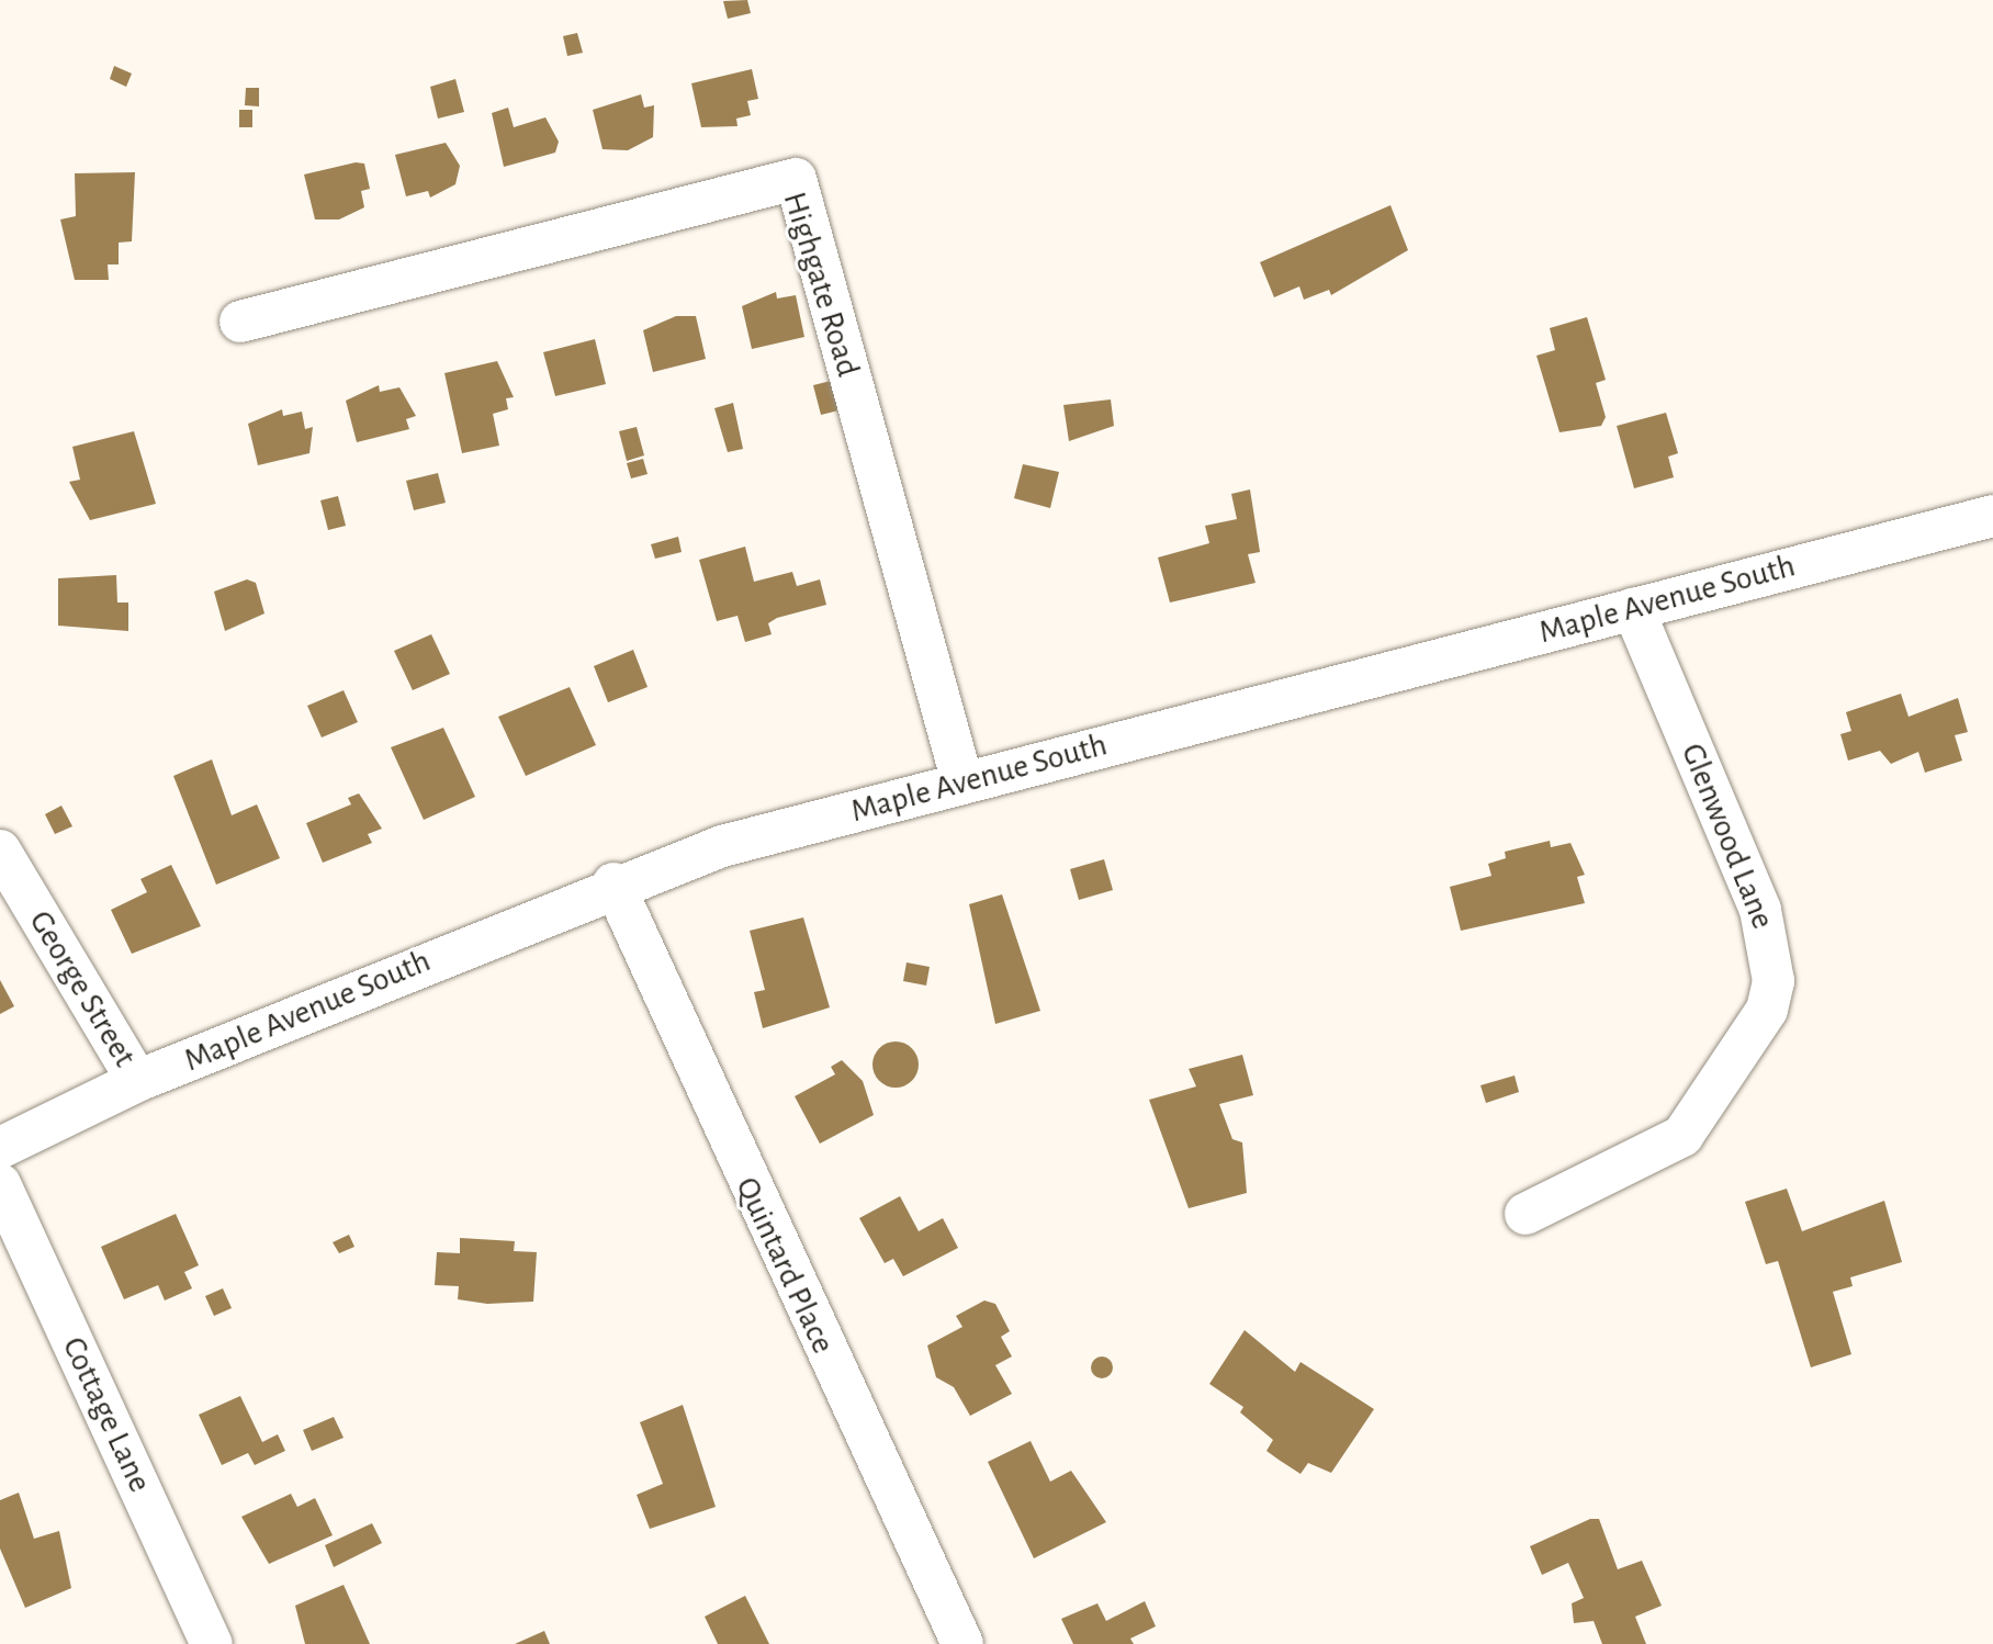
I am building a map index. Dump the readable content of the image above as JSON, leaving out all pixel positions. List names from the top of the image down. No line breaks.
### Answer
{"streets":{"street":["Highgate Road","Maple Avenue South","Glenwood Lane","George Street","Quintard Place","Cottage Lane"]},"crossings":[["Highgate Road","Maple Avenue South"],["Maple Avenue South","Glenwood Lane"],["Maple Avenue South","George Street"],["Maple Avenue South","Quintard Place"]]}
